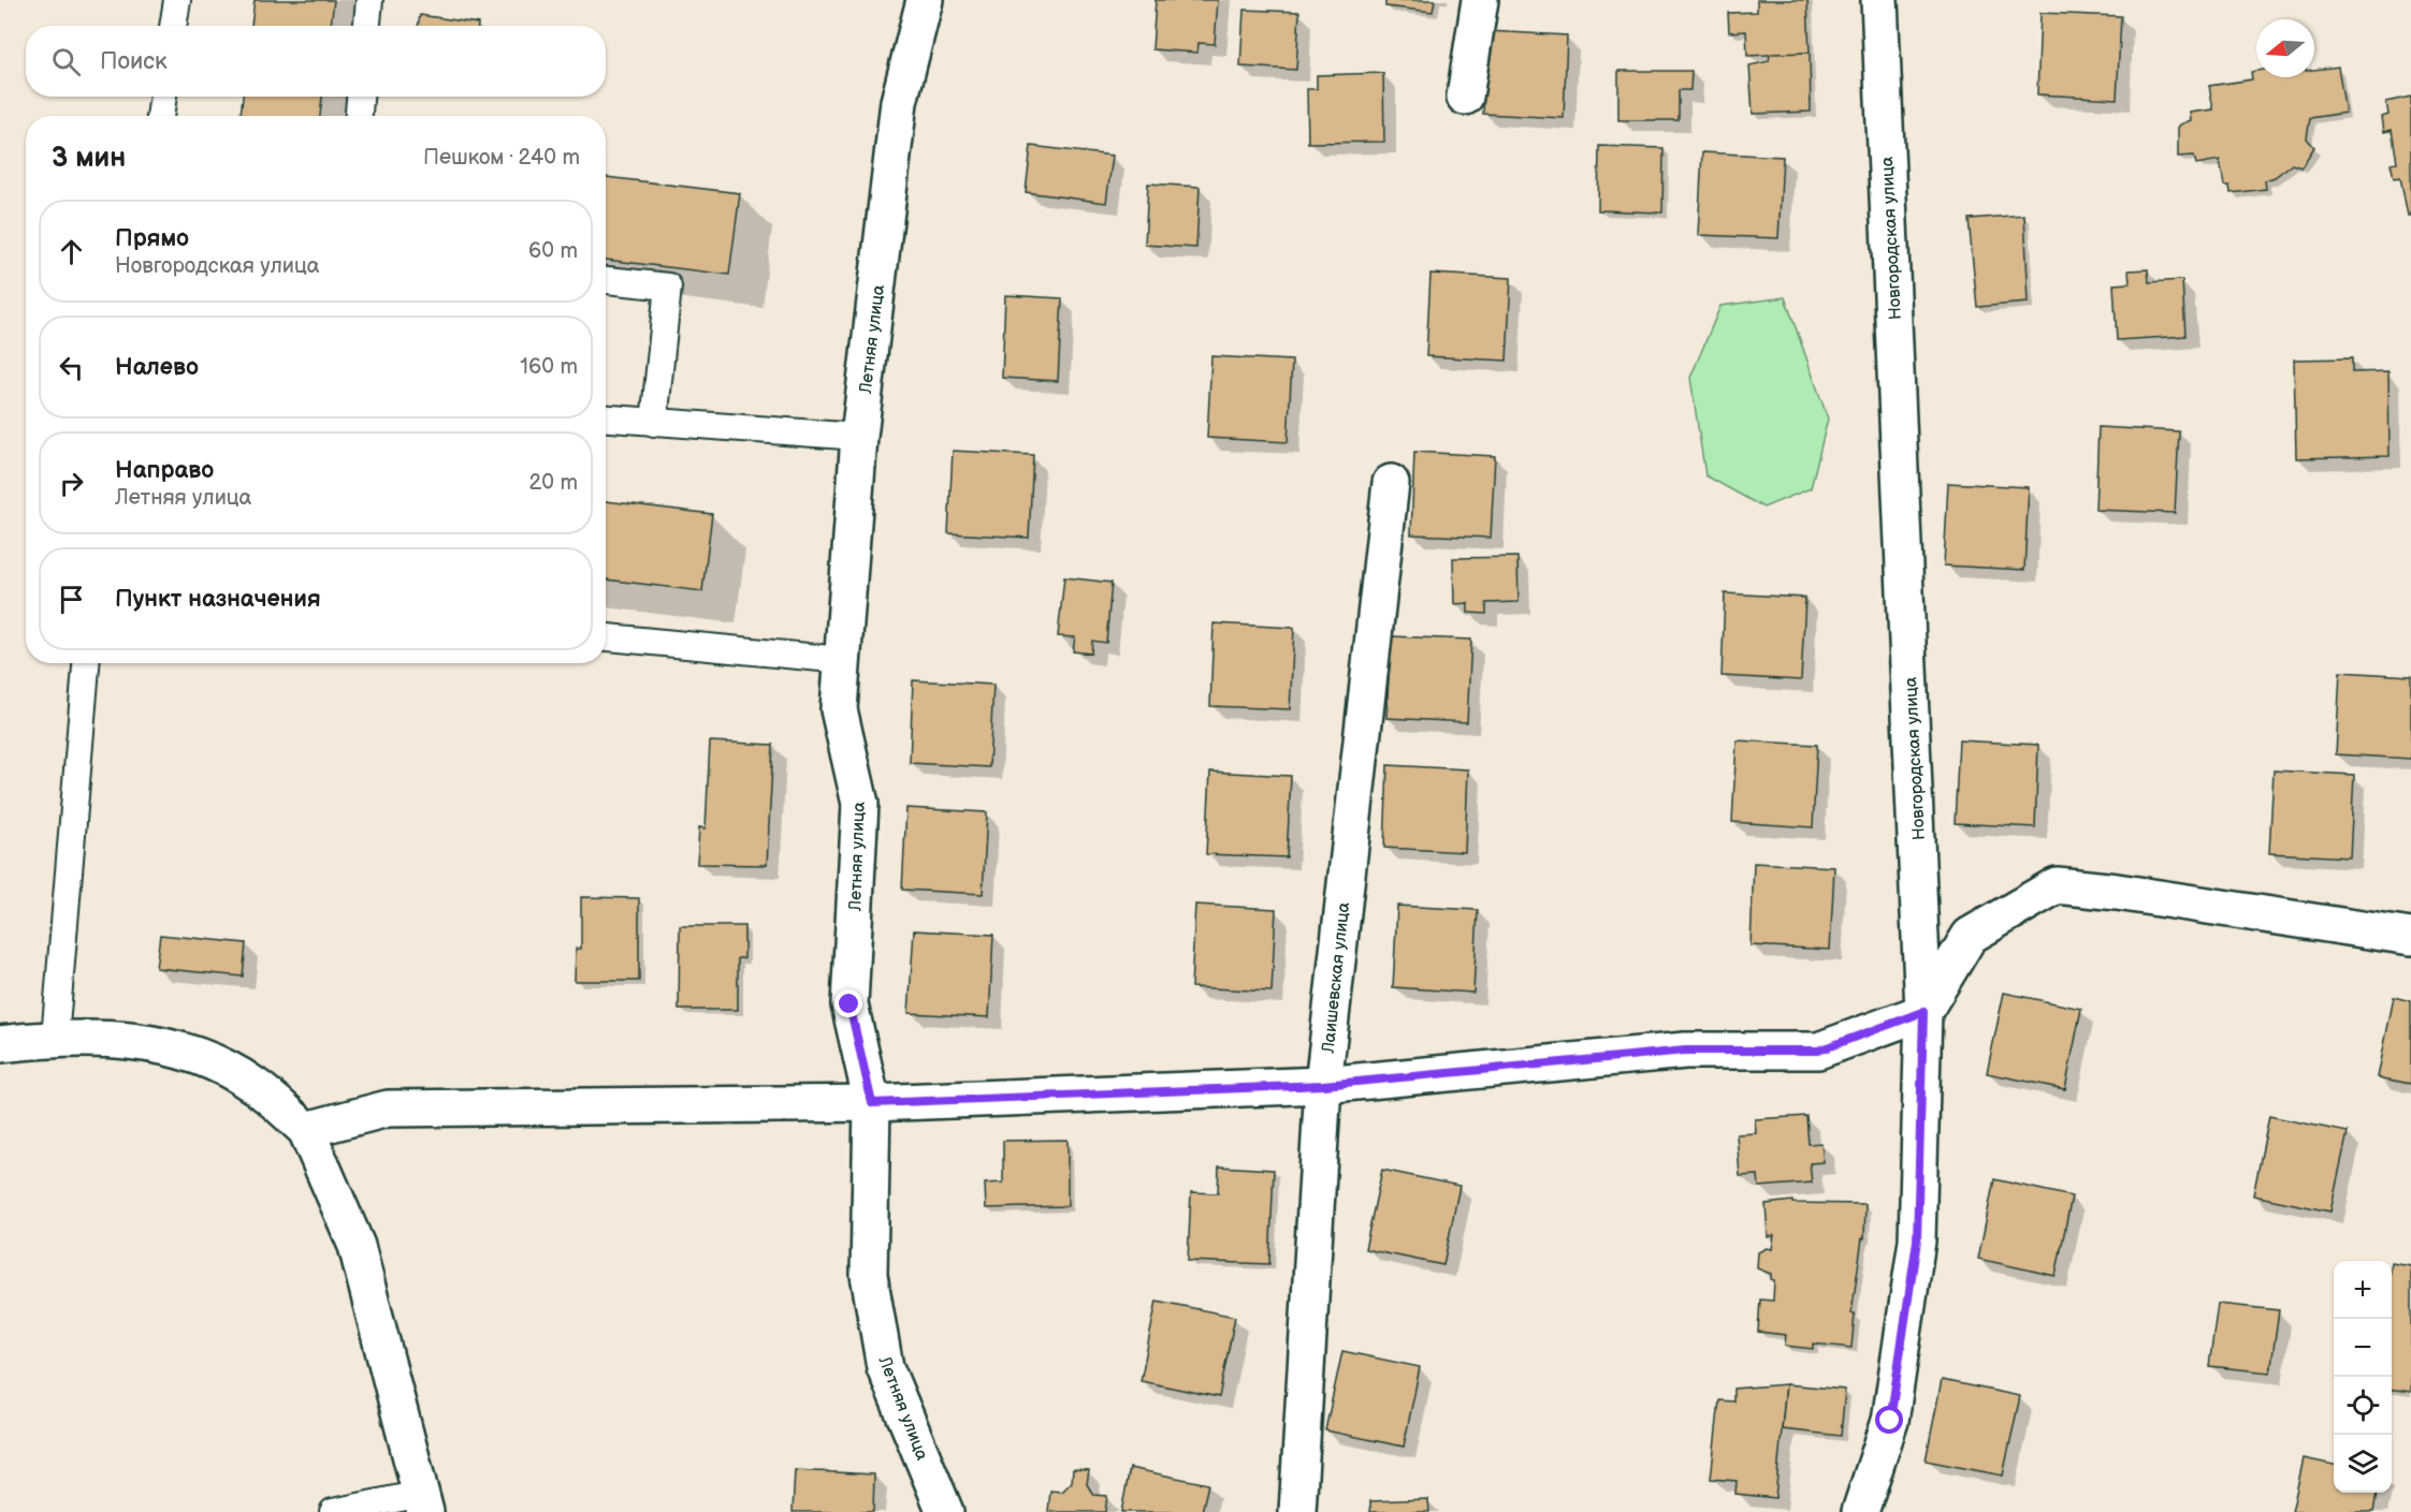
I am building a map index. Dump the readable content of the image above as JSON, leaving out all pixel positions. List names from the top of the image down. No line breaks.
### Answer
{"streets":{"street":["Новгородская улица","Летняя улица","Лаишевская улица"]},"north":"left","page":{"search":"Поиск","heading":["3 мин","Пешком · 240 m"],"list":[["Прямо","Новгородская улица","60 m"],["Налево","160 m"],["Направо","Летняя улица","20 m"],"Пункт назначения"],"map_buttons":["+","−"]}}
